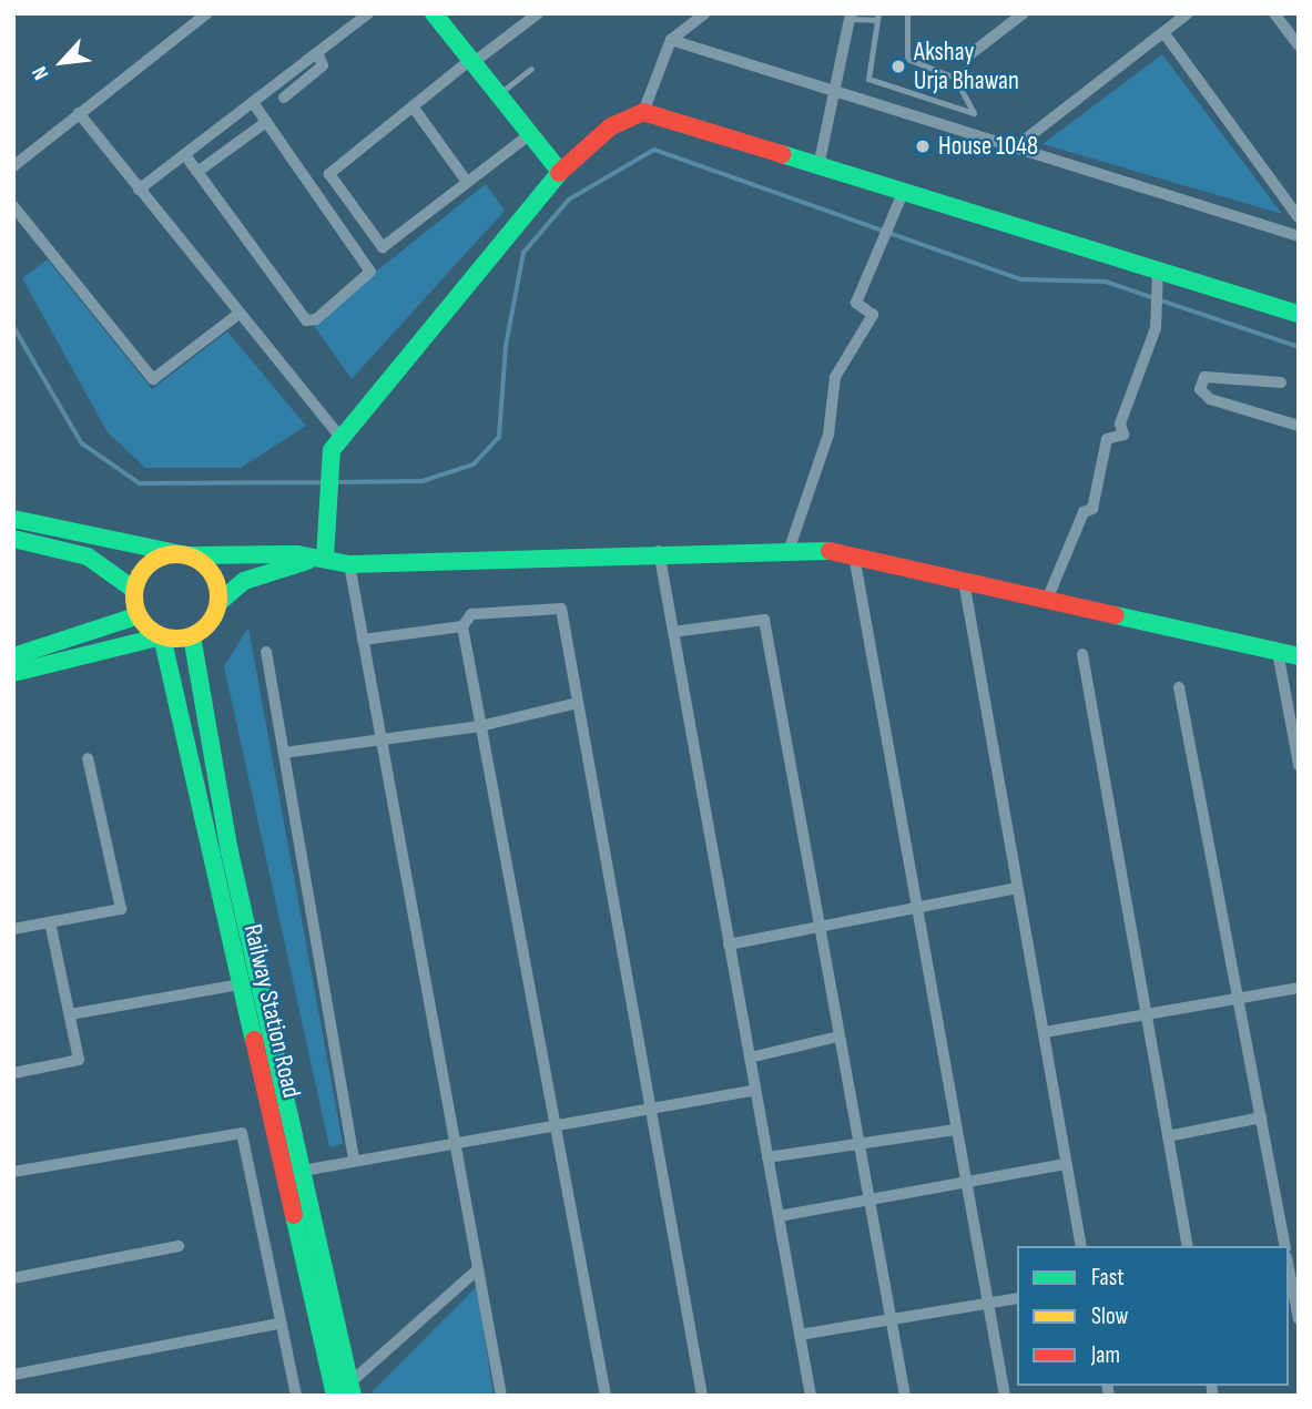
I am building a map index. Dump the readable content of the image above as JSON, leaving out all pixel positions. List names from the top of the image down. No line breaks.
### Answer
{"streets":{"street":["Railway Station Road"]},"places":["Akshay Urja Bhawan","House 1048"],"legend":["Fast","Slow","Jam"],"north":"bottom left"}
